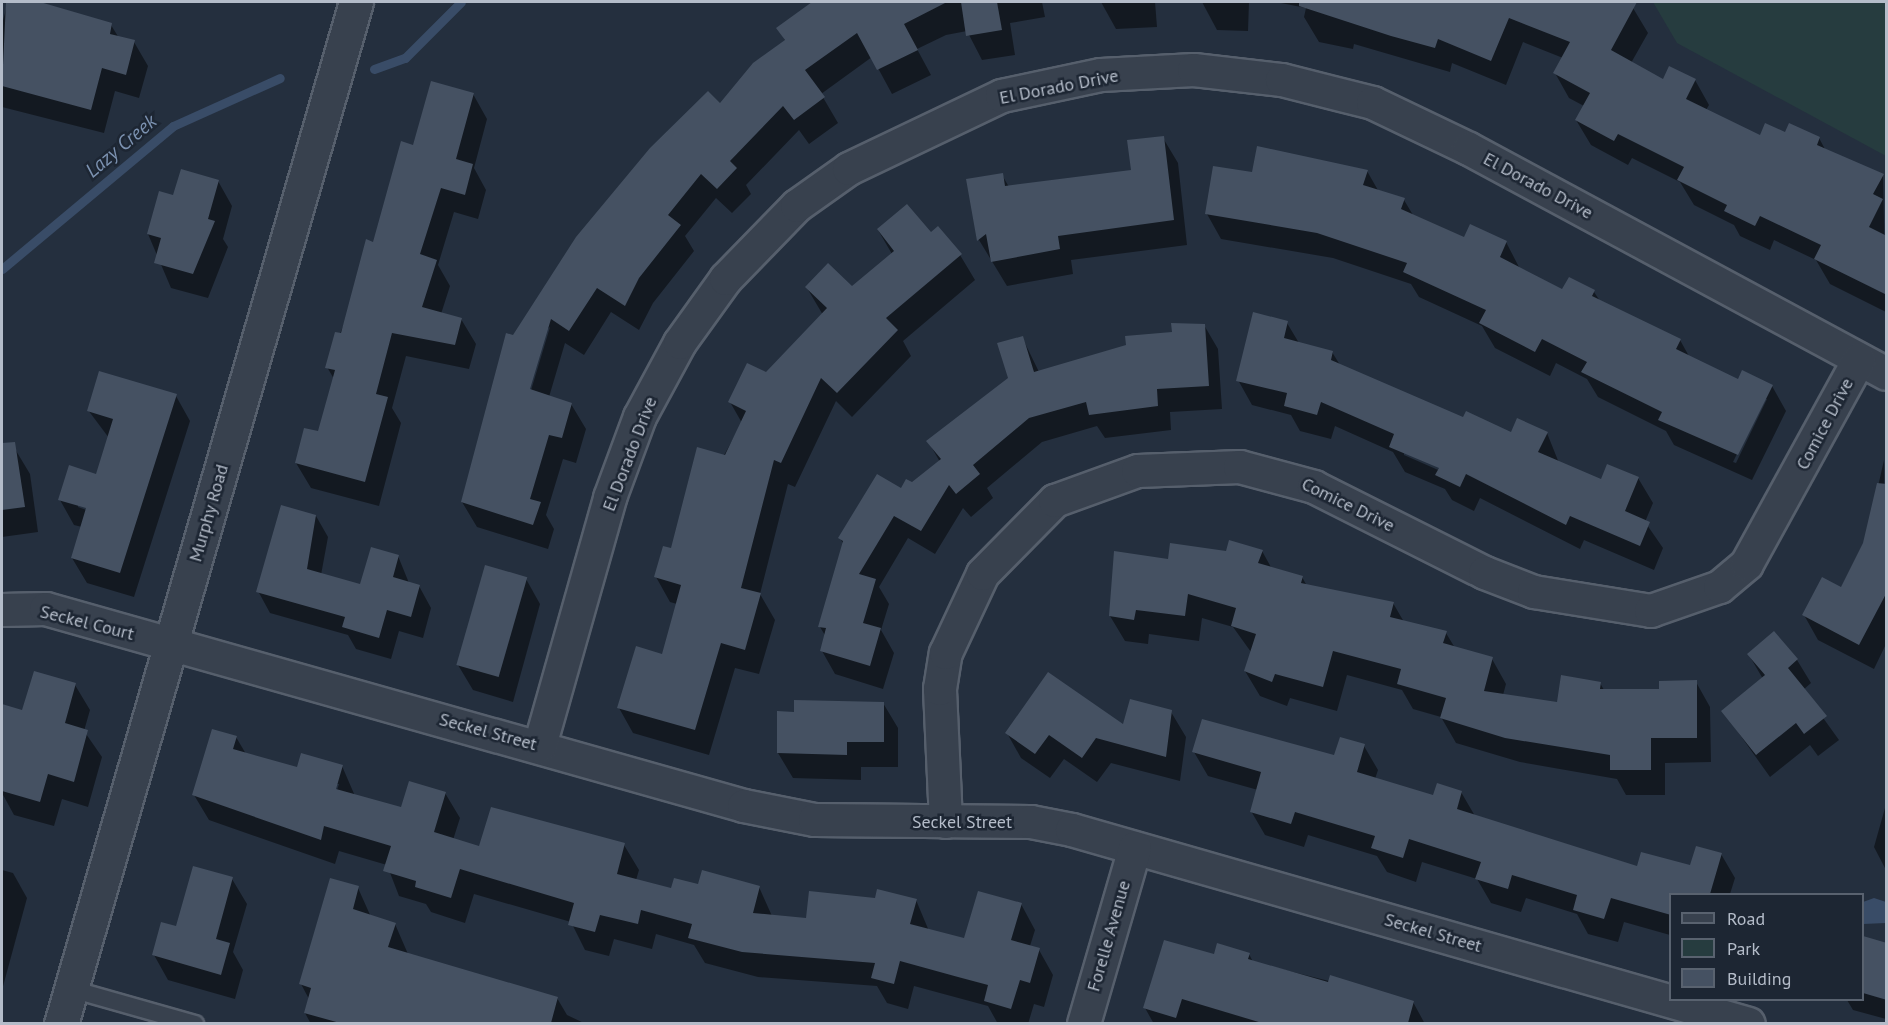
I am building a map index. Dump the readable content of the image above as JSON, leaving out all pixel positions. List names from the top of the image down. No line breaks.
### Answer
{"streets":{"street":["El Dorado Drive","Comice Drive","Murphy Road","Seckel Court","Seckel Street","Forelle Avenue"]},"crossings":[["El Dorado Drive","Comice Drive"],["El Dorado Drive","Seckel Street"],["Comice Drive","Seckel Street"],["Murphy Road","Seckel Court"],["Murphy Road","Seckel Street"],["Seckel Court","Seckel Street"],["Seckel Street","Forelle Avenue"]],"water":["Lazy Creek"],"legend":["Road","Park","Building"]}
